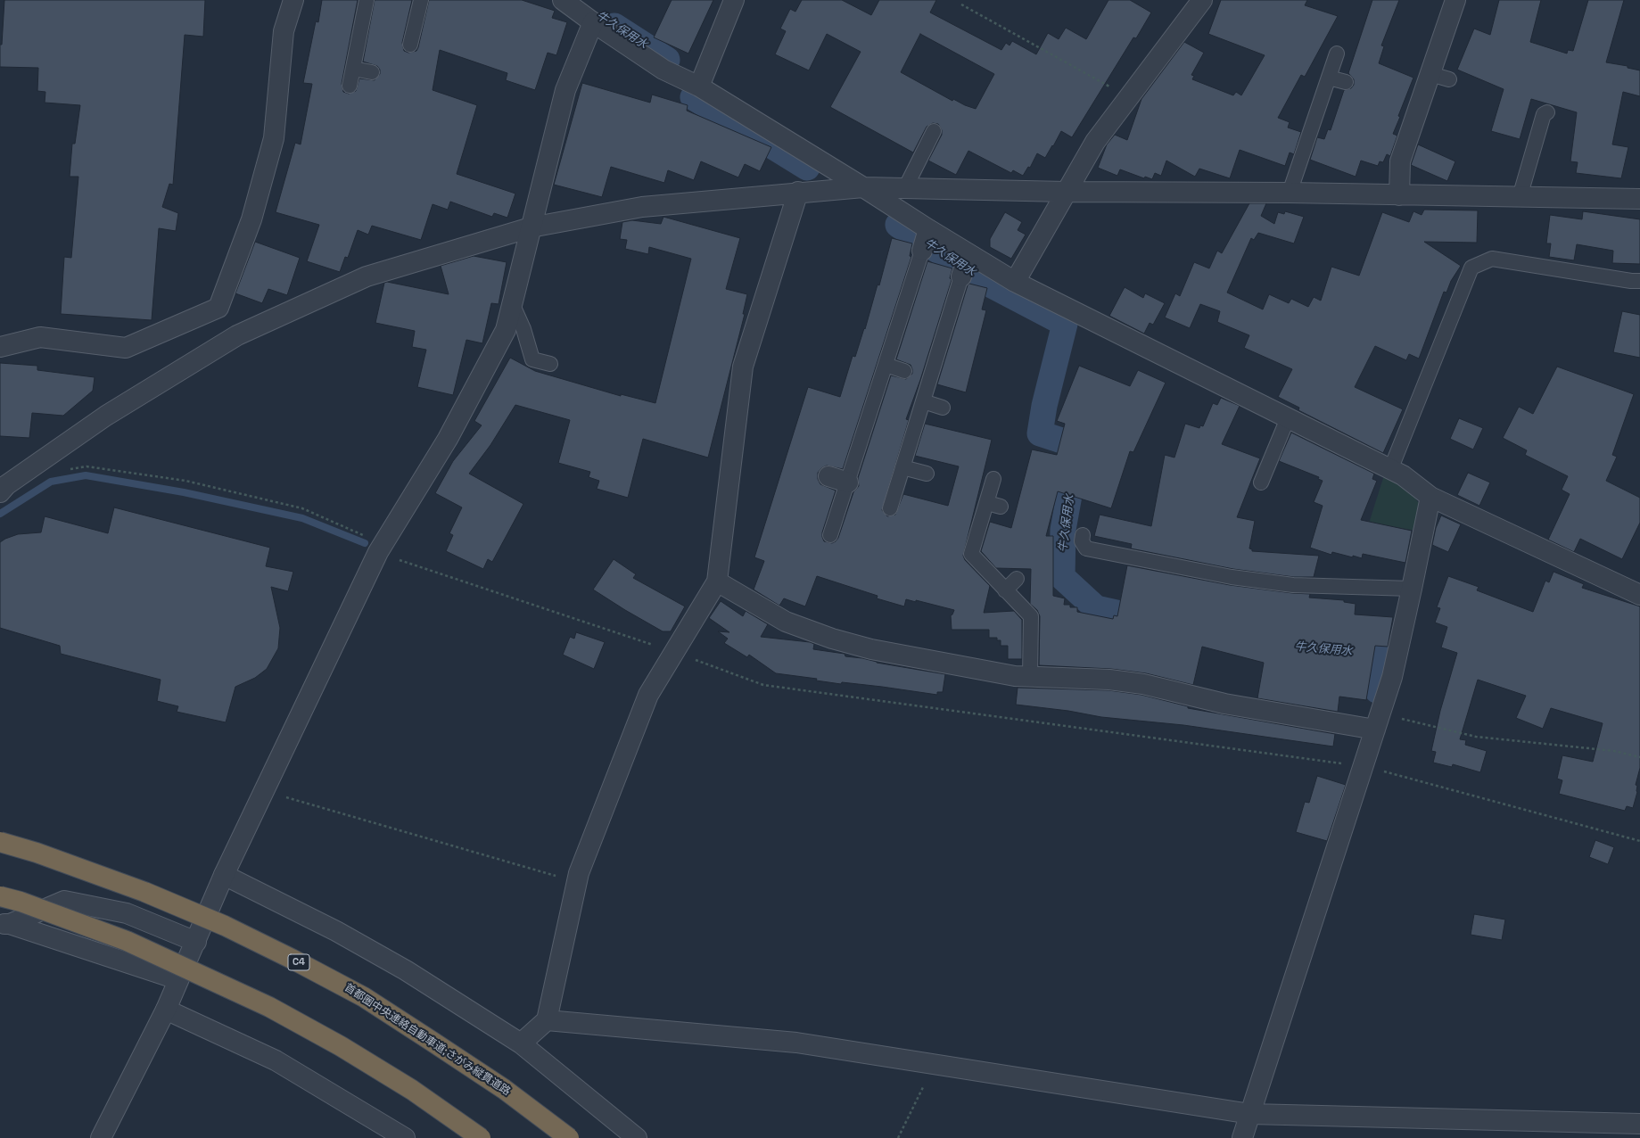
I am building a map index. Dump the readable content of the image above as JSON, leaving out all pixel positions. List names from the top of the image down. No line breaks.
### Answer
{"streets":{"highway":["C4","首都圏中央連絡自動車道;さがみ縦貫道路"]},"water":["牛久保用水"]}
